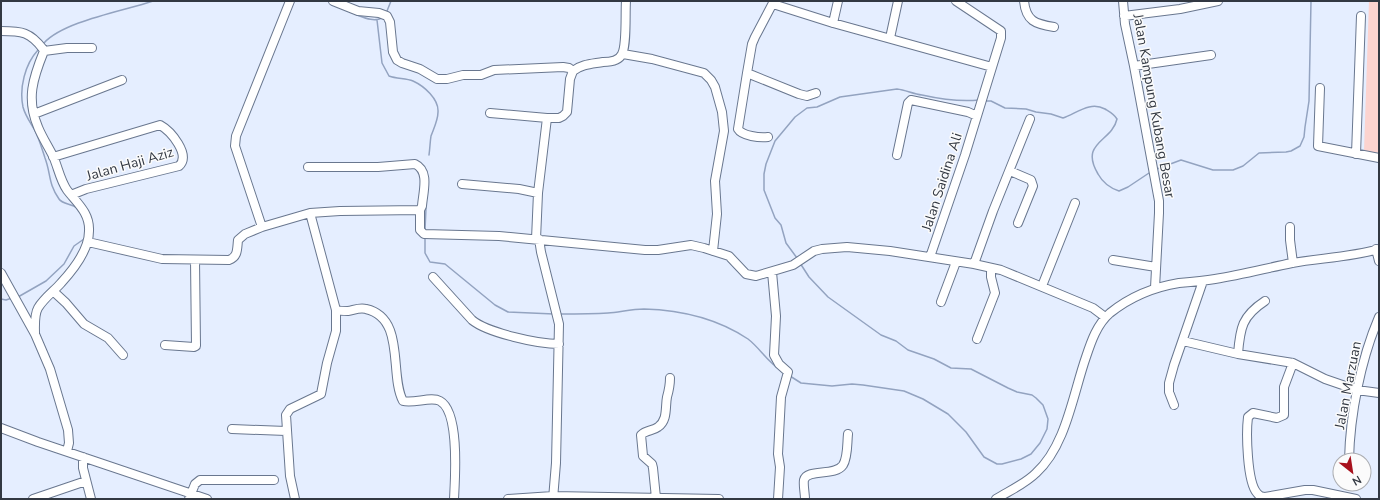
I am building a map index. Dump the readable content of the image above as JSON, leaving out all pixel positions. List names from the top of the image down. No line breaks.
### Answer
{"streets":{"street":["Jalan Kampung Kubang Besar","Jalan Haji Aziz","Jalan Saidina Ali","Jalan Marzuan"]},"north":"bottom right"}
